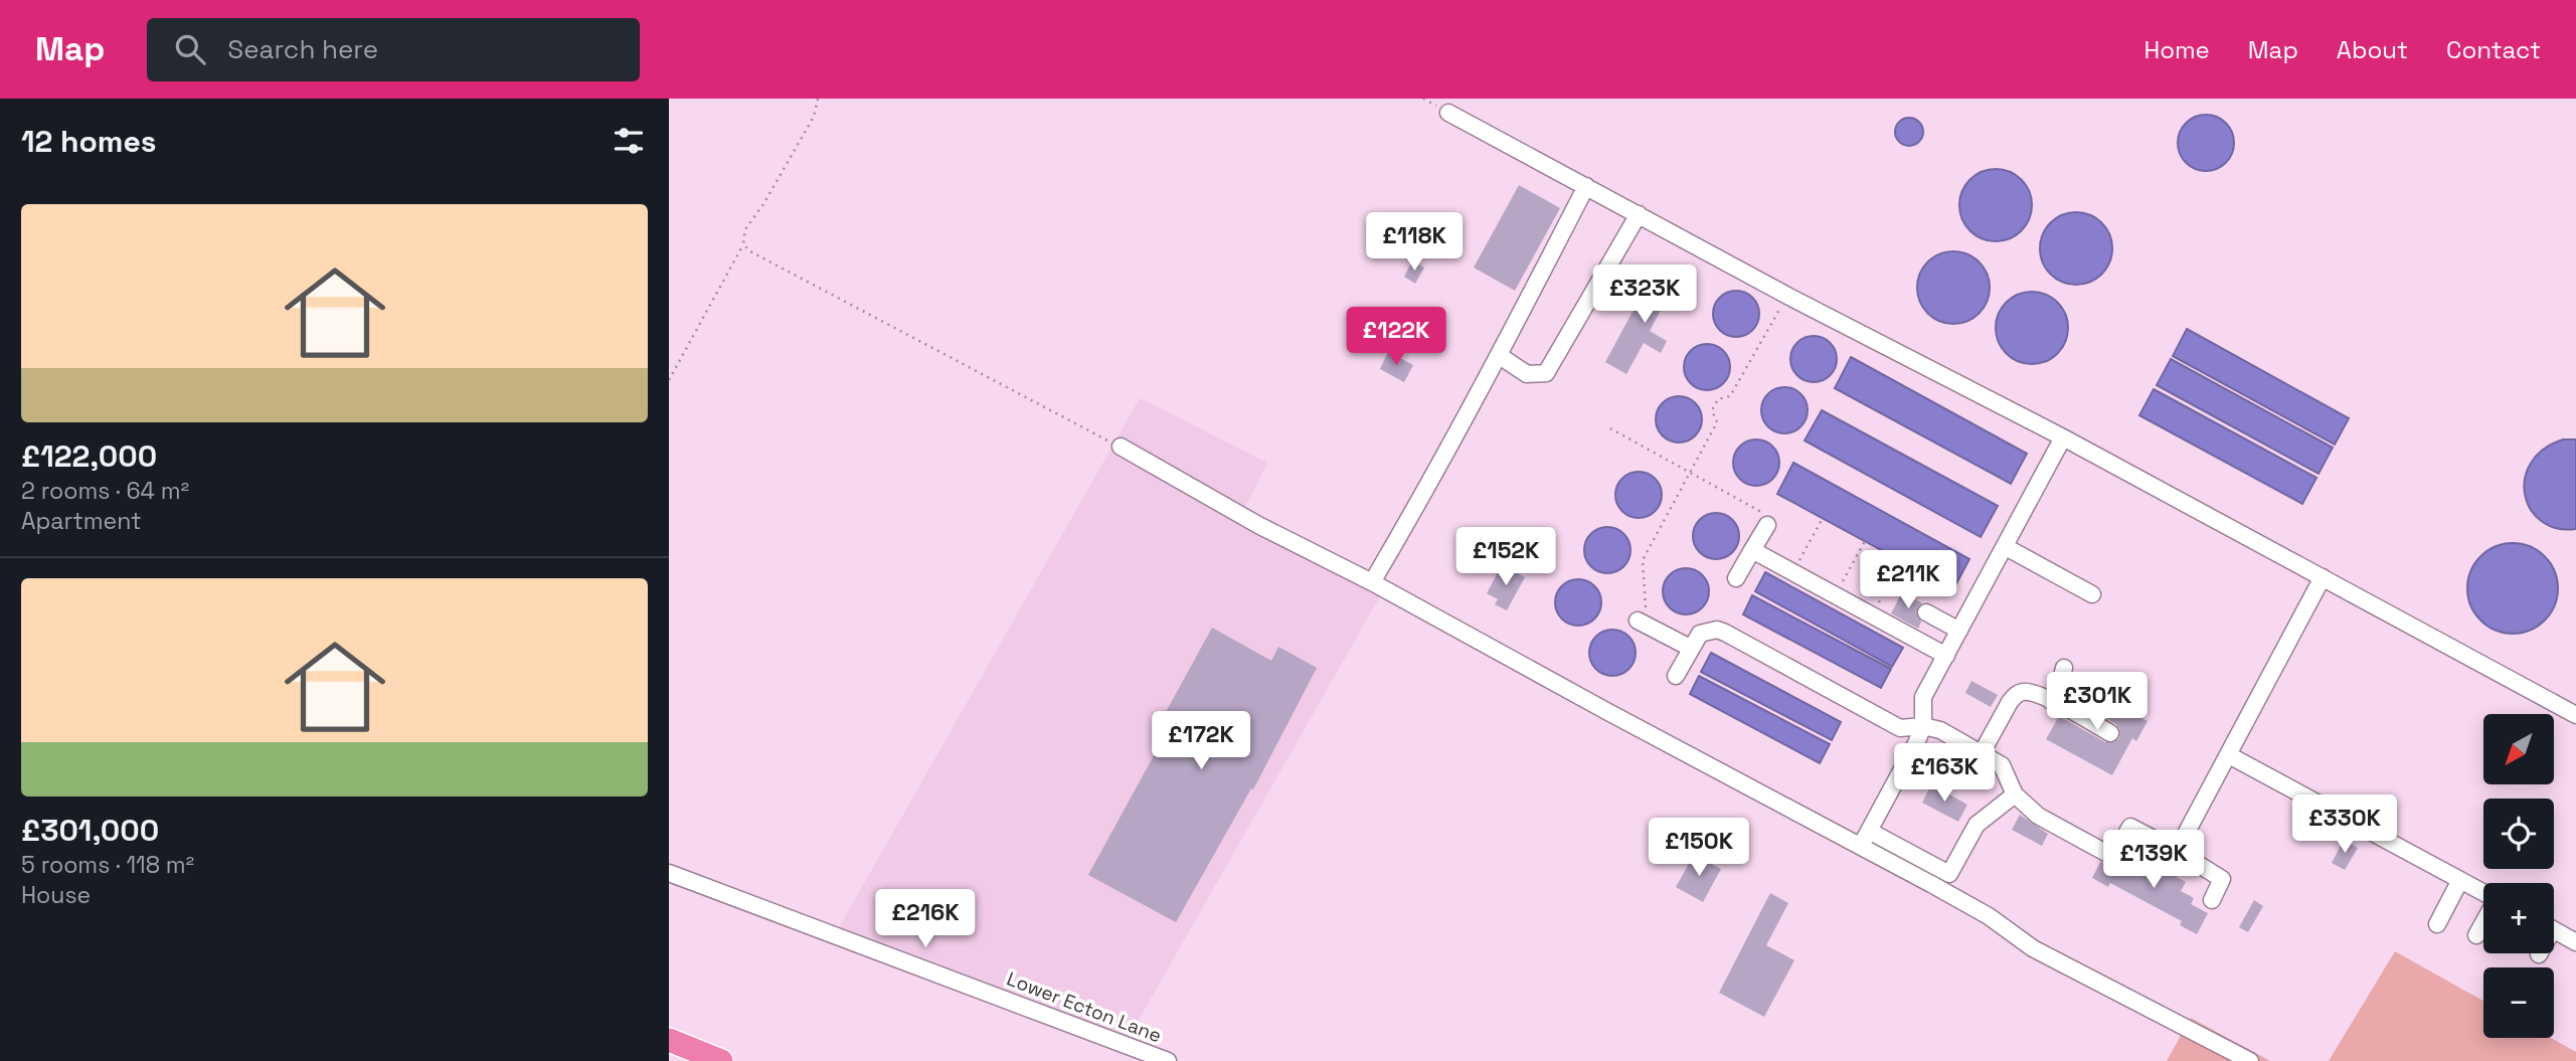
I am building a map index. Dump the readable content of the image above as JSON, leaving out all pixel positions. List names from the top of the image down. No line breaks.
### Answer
{"streets":{"street":["Lower Ecton Lane"]},"north":"bottom left","page":{"header":"Map","search":"Search here","nav":["Home","Map","About","Contact"],"heading":"12 homes","list":[{"name":"£122,000","note":"2 rooms · 64 m² · Apartment"},{"name":"£301,000","note":"5 rooms · 118 m² · House"}],"price":["£118K","£323K","£122K","£152K","£211K","£301K","£172K","£163K","£330K","£150K","£139K","£216K"],"map_buttons":["+","−"]}}
